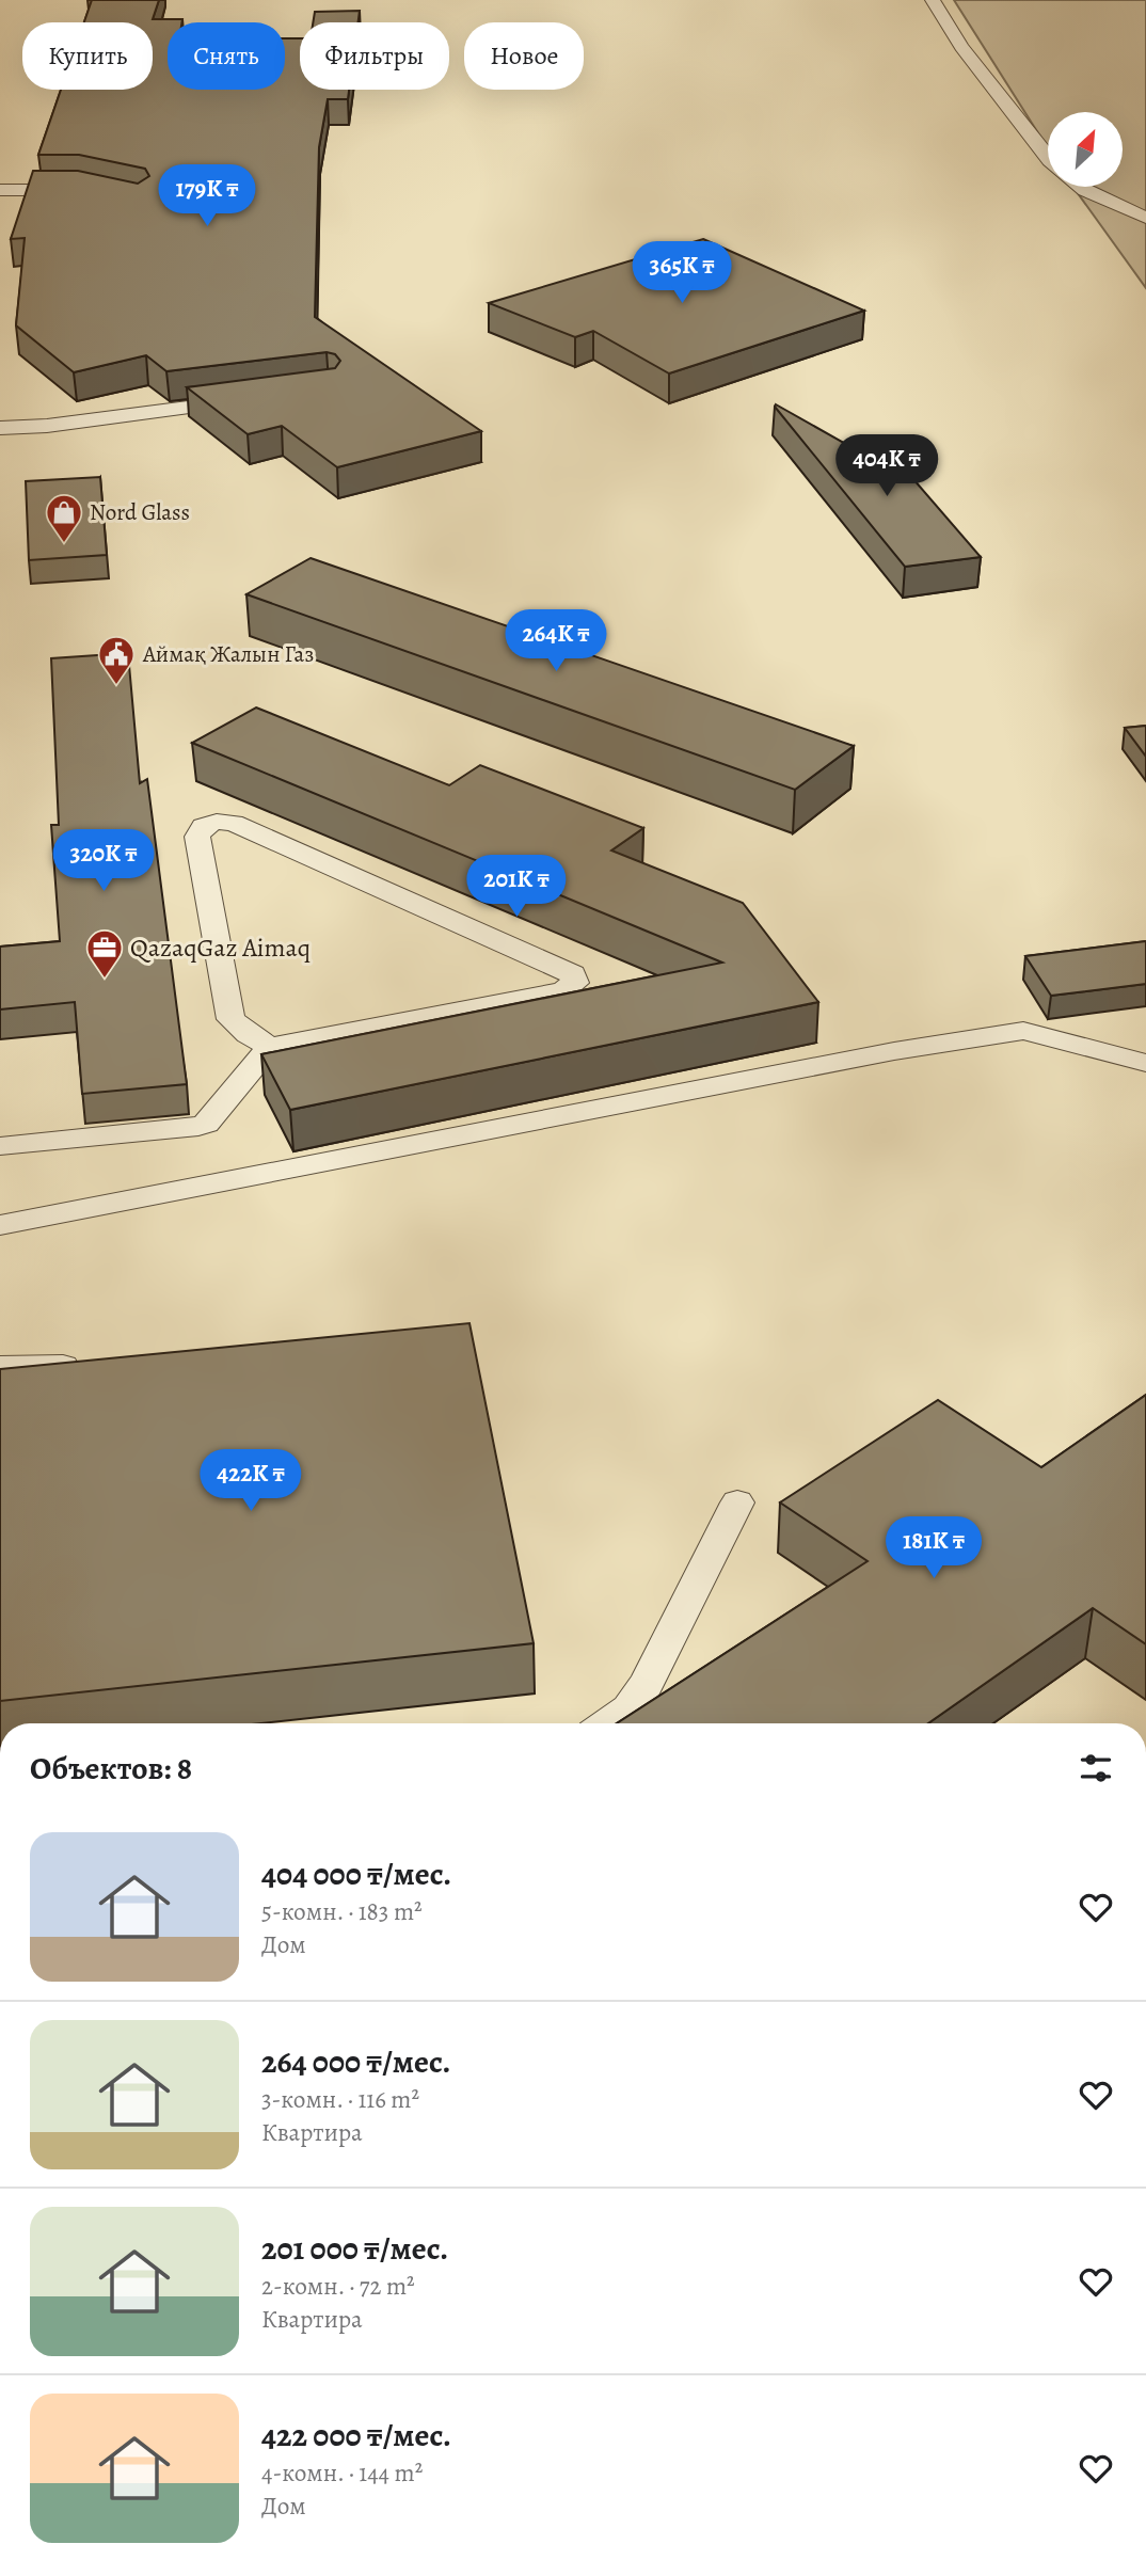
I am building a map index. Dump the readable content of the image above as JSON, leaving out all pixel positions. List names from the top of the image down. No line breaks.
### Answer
{"places":{"shop":["Nord Glass"],"public building":["Аймақ Жалын Газ"],"office":["QazaqGaz Aimaq"]},"north":"top right","page":{"chip":["Купить","Снять","Фильтры","Новое"],"price":["179K ₸","365K ₸","404K ₸","264K ₸","320K ₸","201K ₸","422K ₸","181K ₸"],"heading":"Объектов: 8","list":[{"name":"404 000 ₸/мес.","note":"5-комн. · 183 m² · Дом"},{"name":"264 000 ₸/мес.","note":"3-комн. · 116 m² · Квартира"},{"name":"201 000 ₸/мес.","note":"2-комн. · 72 m² · Квартира"},{"name":"422 000 ₸/мес.","note":"4-комн. · 144 m² · Дом"}]}}
